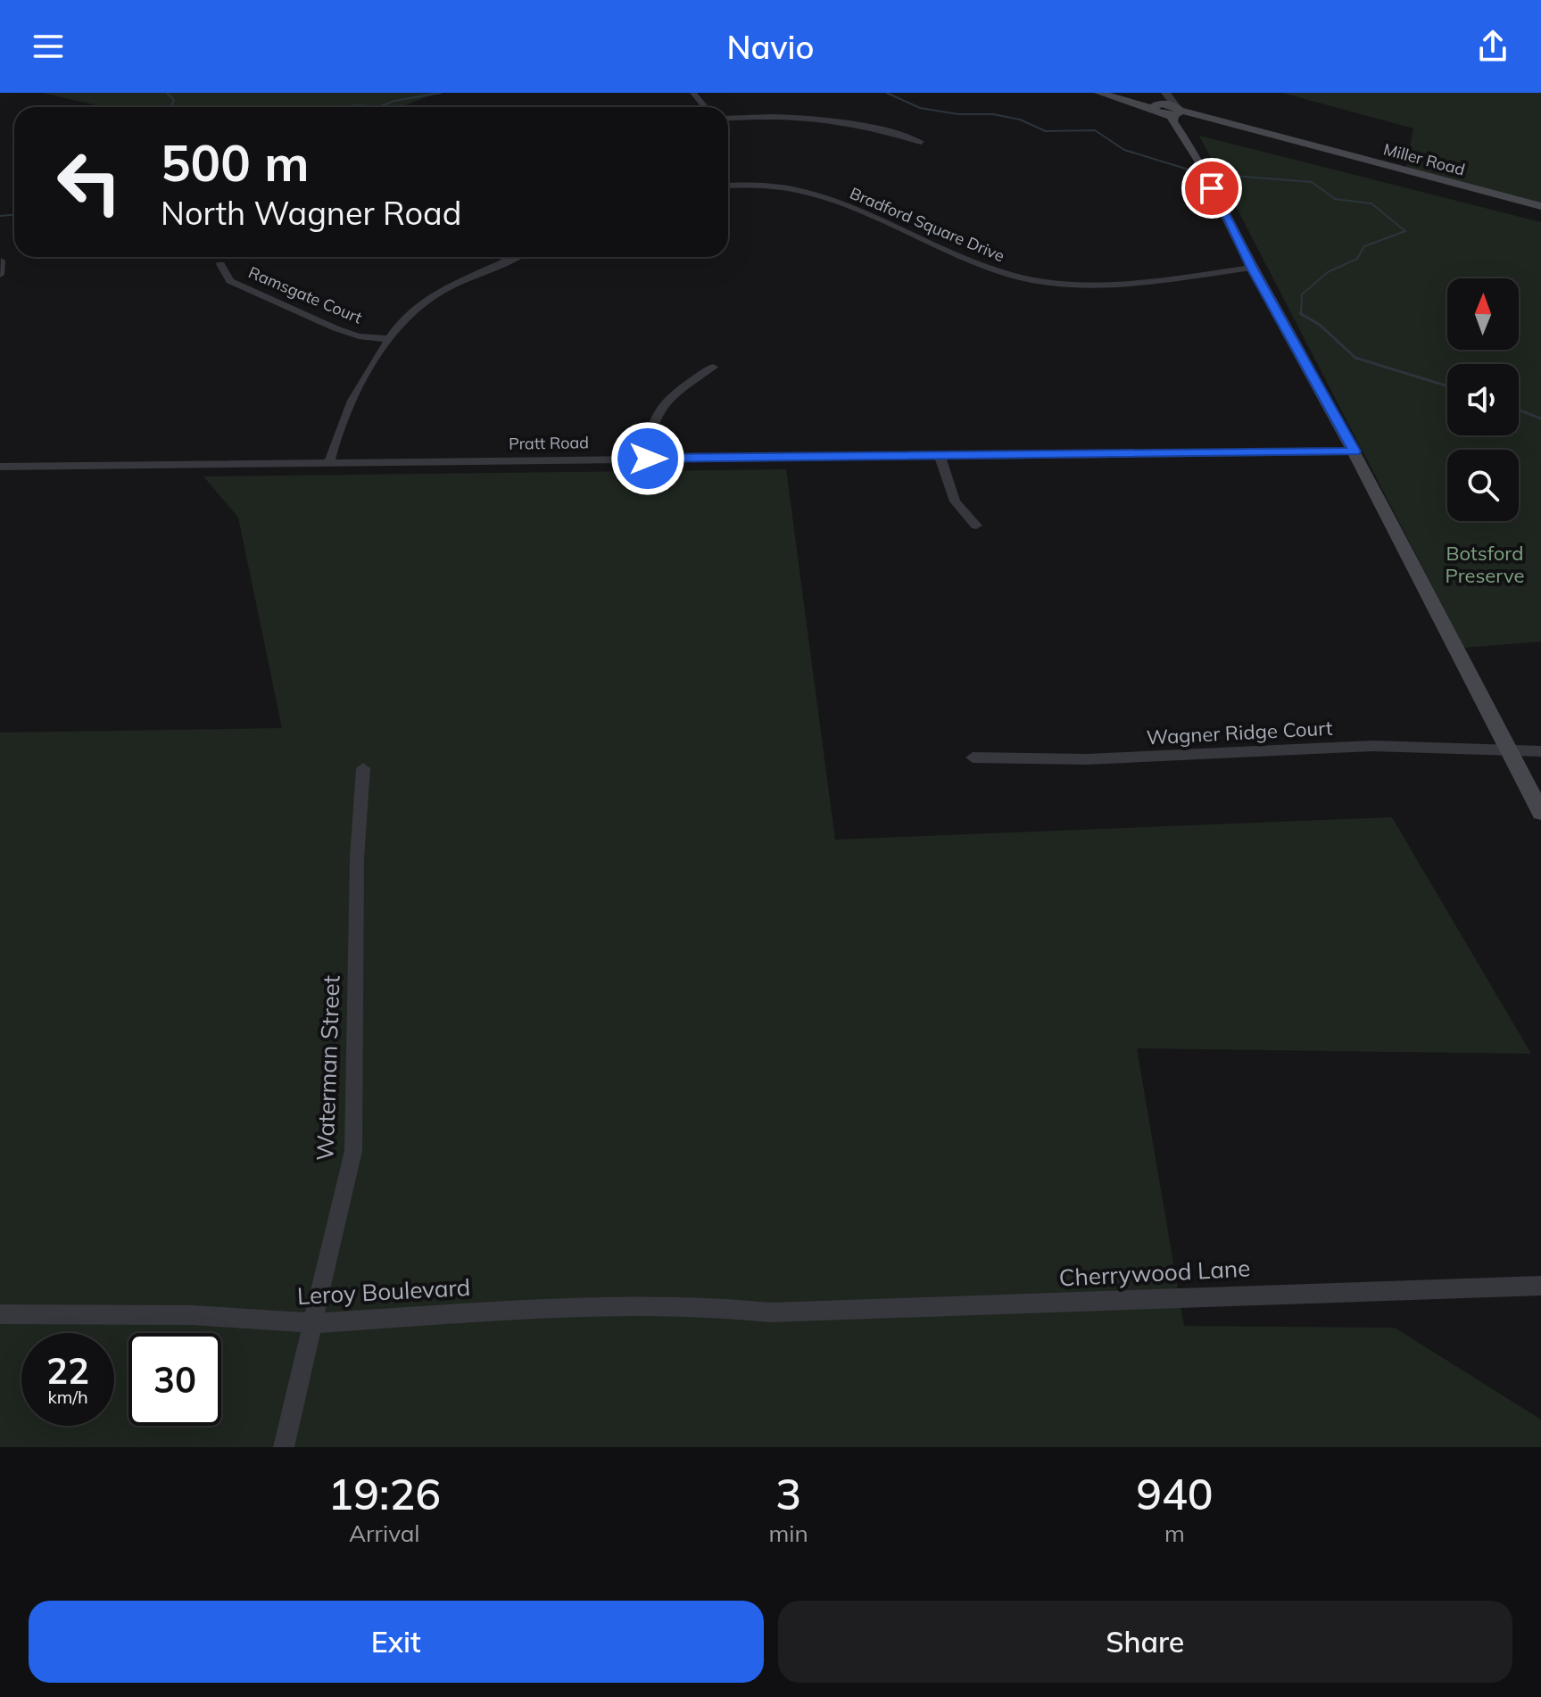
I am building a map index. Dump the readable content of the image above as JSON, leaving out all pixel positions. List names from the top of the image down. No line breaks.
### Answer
{"streets":{"main road":["Miller Road"],"street":["Bradford Square Drive","Ramsgate Court","Pratt Road","Wagner Ridge Court","Waterman Street","Cherrywood Lane","Leroy Boulevard"]},"crossings":[["Waterman Street","Leroy Boulevard"],["Cherrywood Lane","Leroy Boulevard"]],"parks":["Botsford Preserve"],"north":"top","page":{"header":"Navio","turn":["500 m","North Wagner Road"],"speed":"22 km/h","limit":"30","eta":["19:26","Arrival","3","min","940","m"],"buttons":["Exit","Share"]}}
